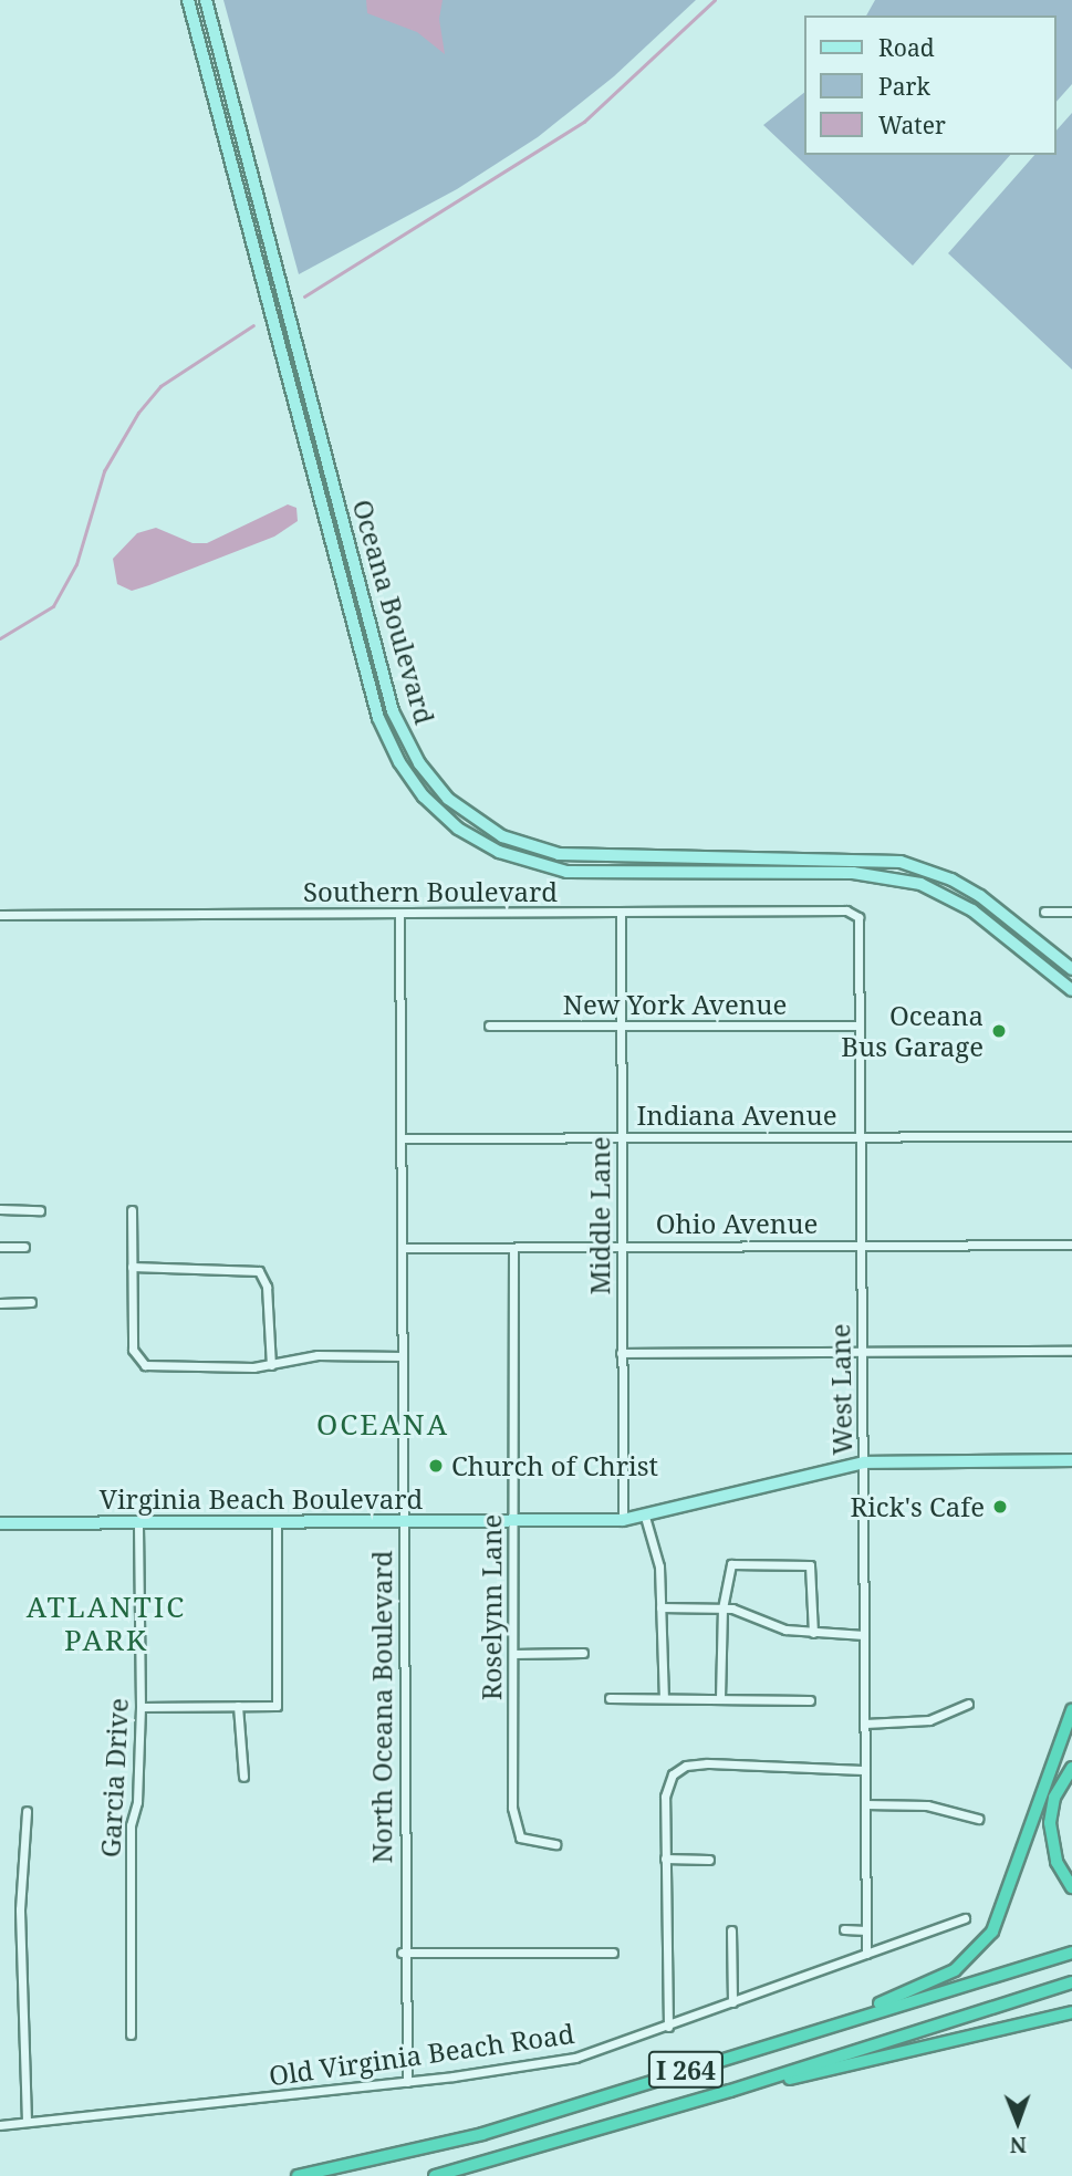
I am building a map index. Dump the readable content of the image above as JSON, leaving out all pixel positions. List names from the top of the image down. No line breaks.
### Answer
{"streets":{"highway":["I 264"],"main road":["Oceana Boulevard","Virginia Beach Boulevard"],"street":["Southern Boulevard","New York Avenue","Indiana Avenue","Middle Lane","Ohio Avenue","West Lane","Roselynn Lane","North Oceana Boulevard","Garcia Drive","Old Virginia Beach Road"]},"crossings":[["Southern Boulevard","Middle Lane"],["Southern Boulevard","West Lane"],["Southern Boulevard","North Oceana Boulevard"],["New York Avenue","Middle Lane"],["New York Avenue","West Lane"],["Indiana Avenue","Middle Lane"],["Indiana Avenue","West Lane"],["Indiana Avenue","North Oceana Boulevard"],["Middle Lane","Ohio Avenue"],["Middle Lane","Virginia Beach Boulevard"],["Ohio Avenue","West Lane"],["Ohio Avenue","Roselynn Lane"],["Ohio Avenue","North Oceana Boulevard"],["West Lane","Virginia Beach Boulevard"],["West Lane","Old Virginia Beach Road"],["Virginia Beach Boulevard","Roselynn Lane"],["Virginia Beach Boulevard","North Oceana Boulevard"],["Virginia Beach Boulevard","Garcia Drive"],["North Oceana Boulevard","Old Virginia Beach Road"]],"districts":["OCEANA","ATLANTIC PARK"],"places":["Oceana Bus Garage","Church of Christ","Rick's Cafe"],"legend":["Road","Park","Water"],"north":"bottom"}
